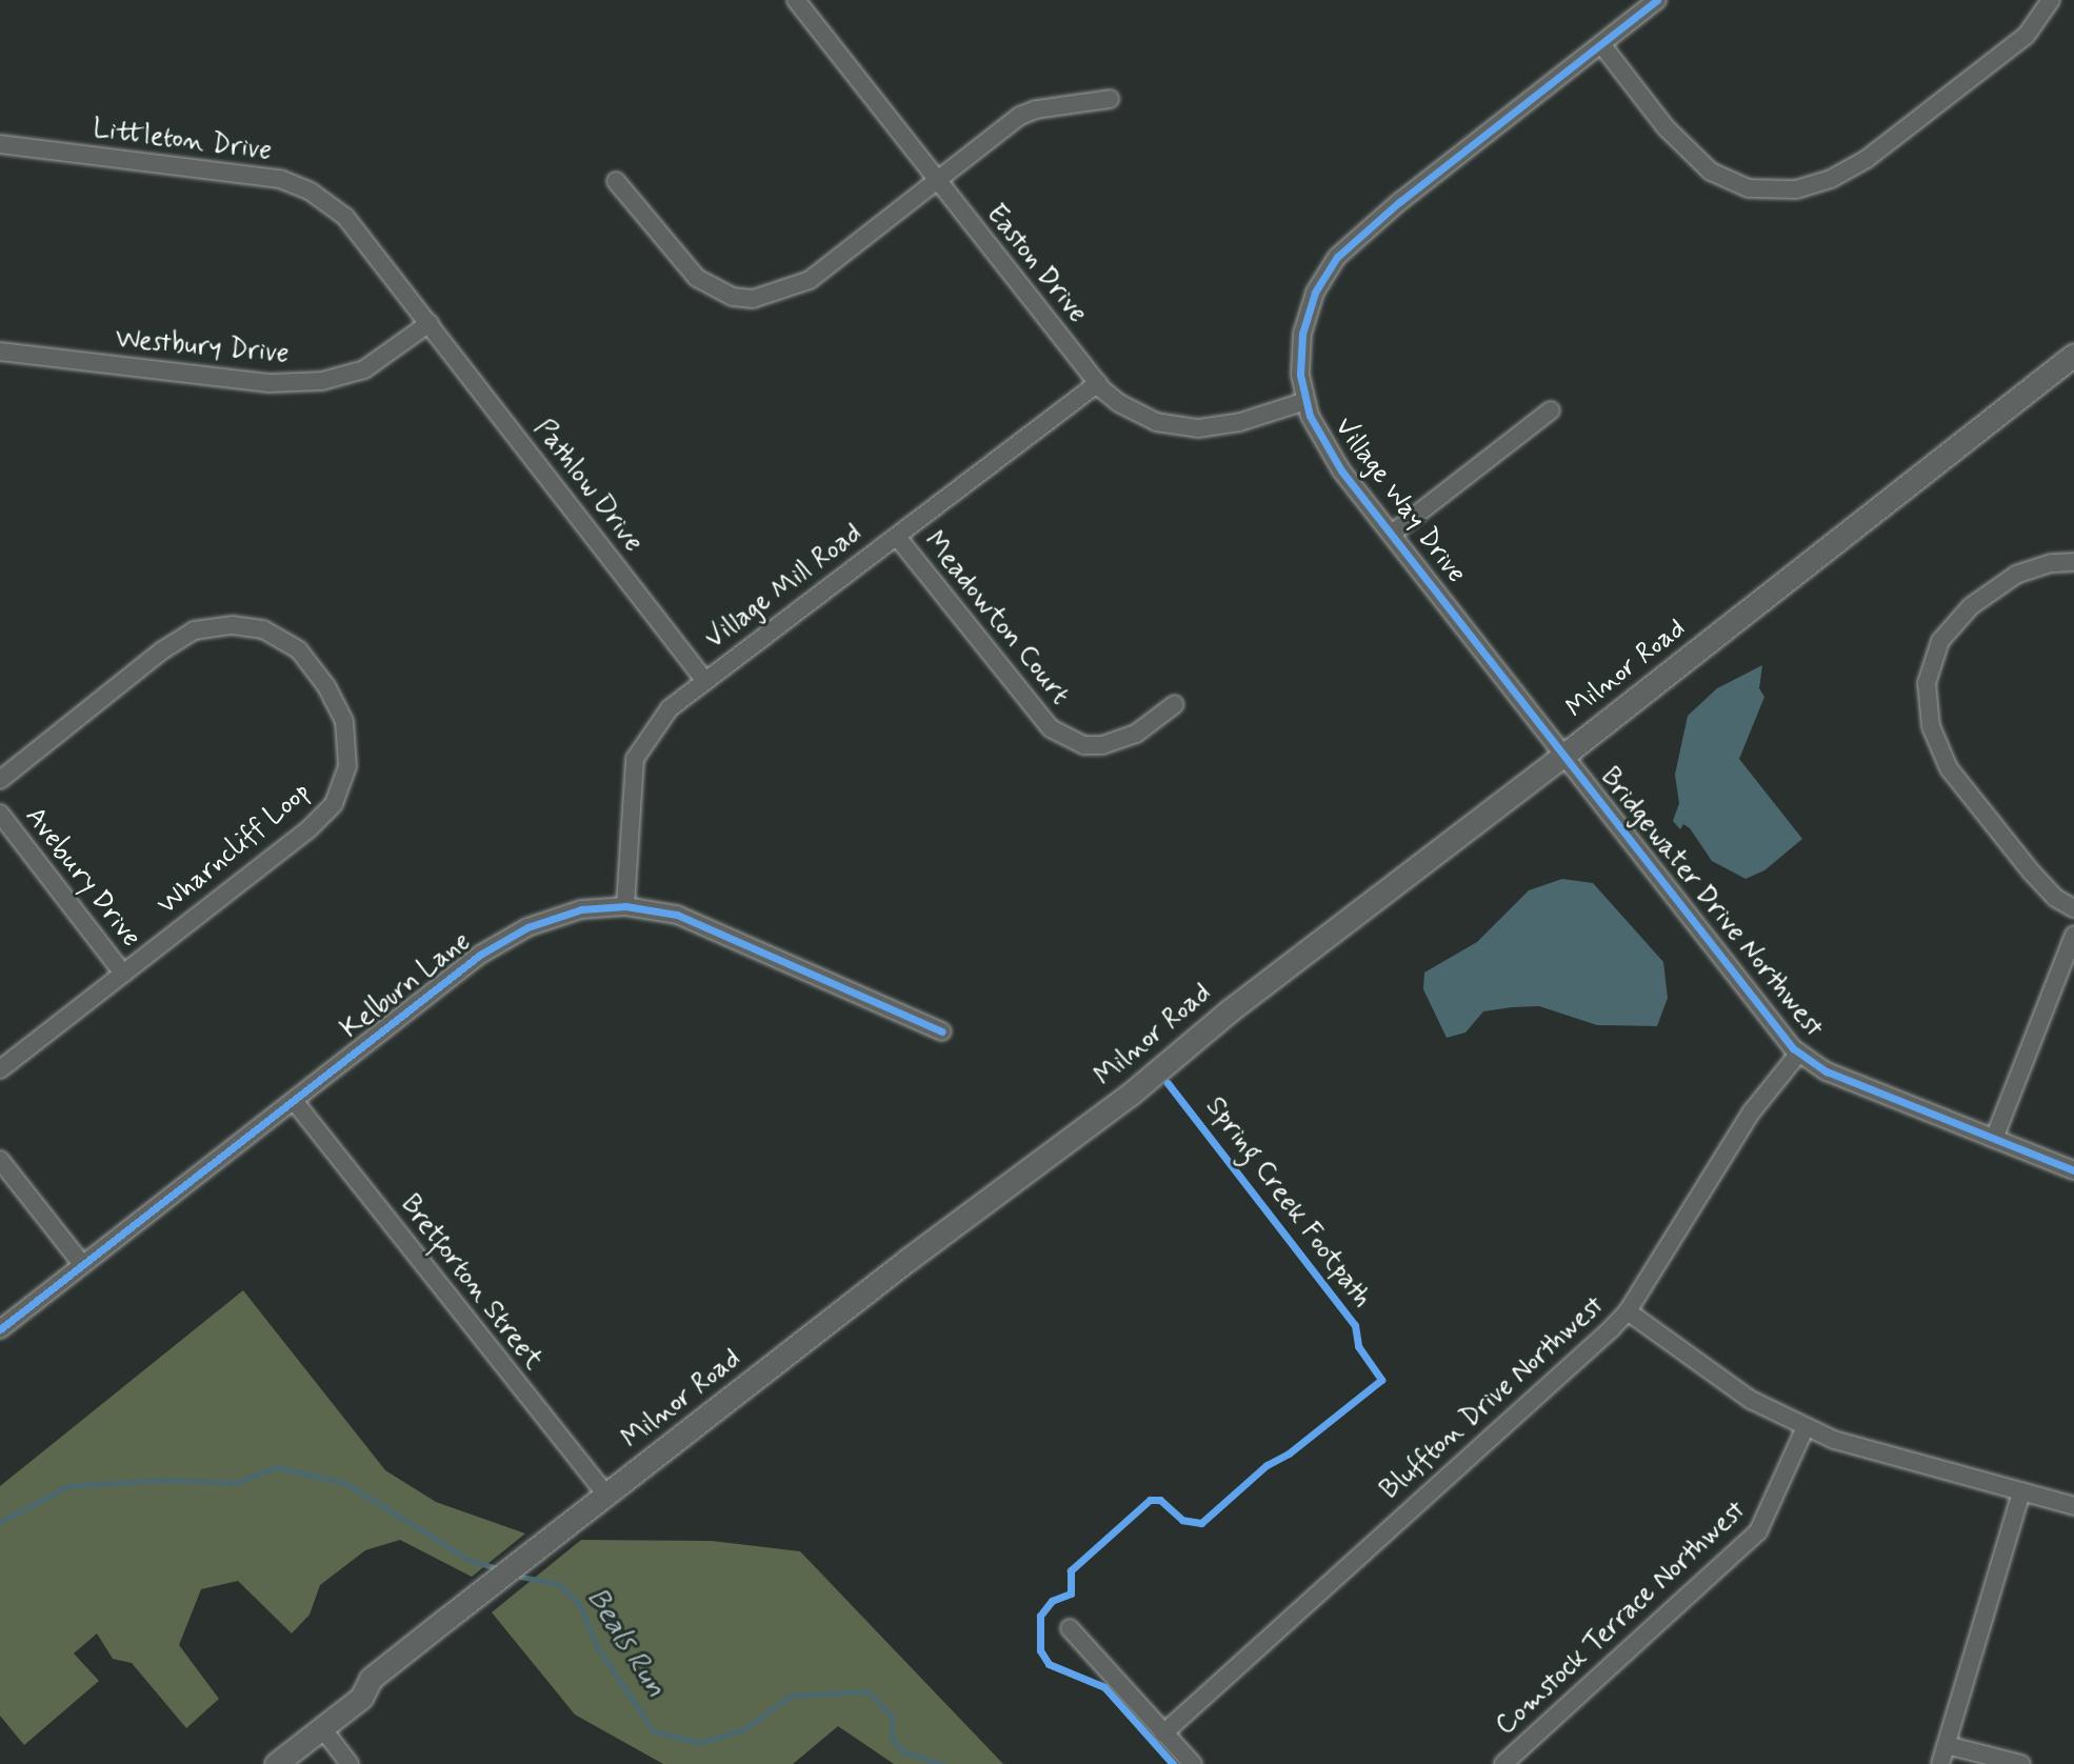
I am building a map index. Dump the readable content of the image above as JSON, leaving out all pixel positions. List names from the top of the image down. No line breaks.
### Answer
{"streets":{"main road":["Milnor Road"],"street":["Littleton Drive","Easton Drive","Westbury Drive","Pathlow Drive","Village Way Drive","Village Mill Road","Meadowton Court","Wharncliff Loop","Avebury Drive","Bridgewater Drive Northwest","Kelburn Lane","Bretforton Street","Bluffton Drive Northwest","Comstock Terrace Northwest"],"cycle path":["Spring Creek Footpath"]},"crossings":[["Littleton Drive","Westbury Drive"],["Littleton Drive","Pathlow Drive"],["Easton Drive","Village Way Drive"],["Easton Drive","Village Mill Road"],["Westbury Drive","Pathlow Drive"],["Pathlow Drive","Village Mill Road"],["Village Way Drive","Milnor Road"],["Village Way Drive","Bridgewater Drive Northwest"],["Village Mill Road","Meadowton Court"],["Village Mill Road","Kelburn Lane"],["Milnor Road","Bridgewater Drive Northwest"],["Milnor Road","Bretforton Street"],["Wharncliff Loop","Avebury Drive"],["Bridgewater Drive Northwest","Bluffton Drive Northwest"],["Kelburn Lane","Bretforton Street"]],"water":["Beals Run"]}
